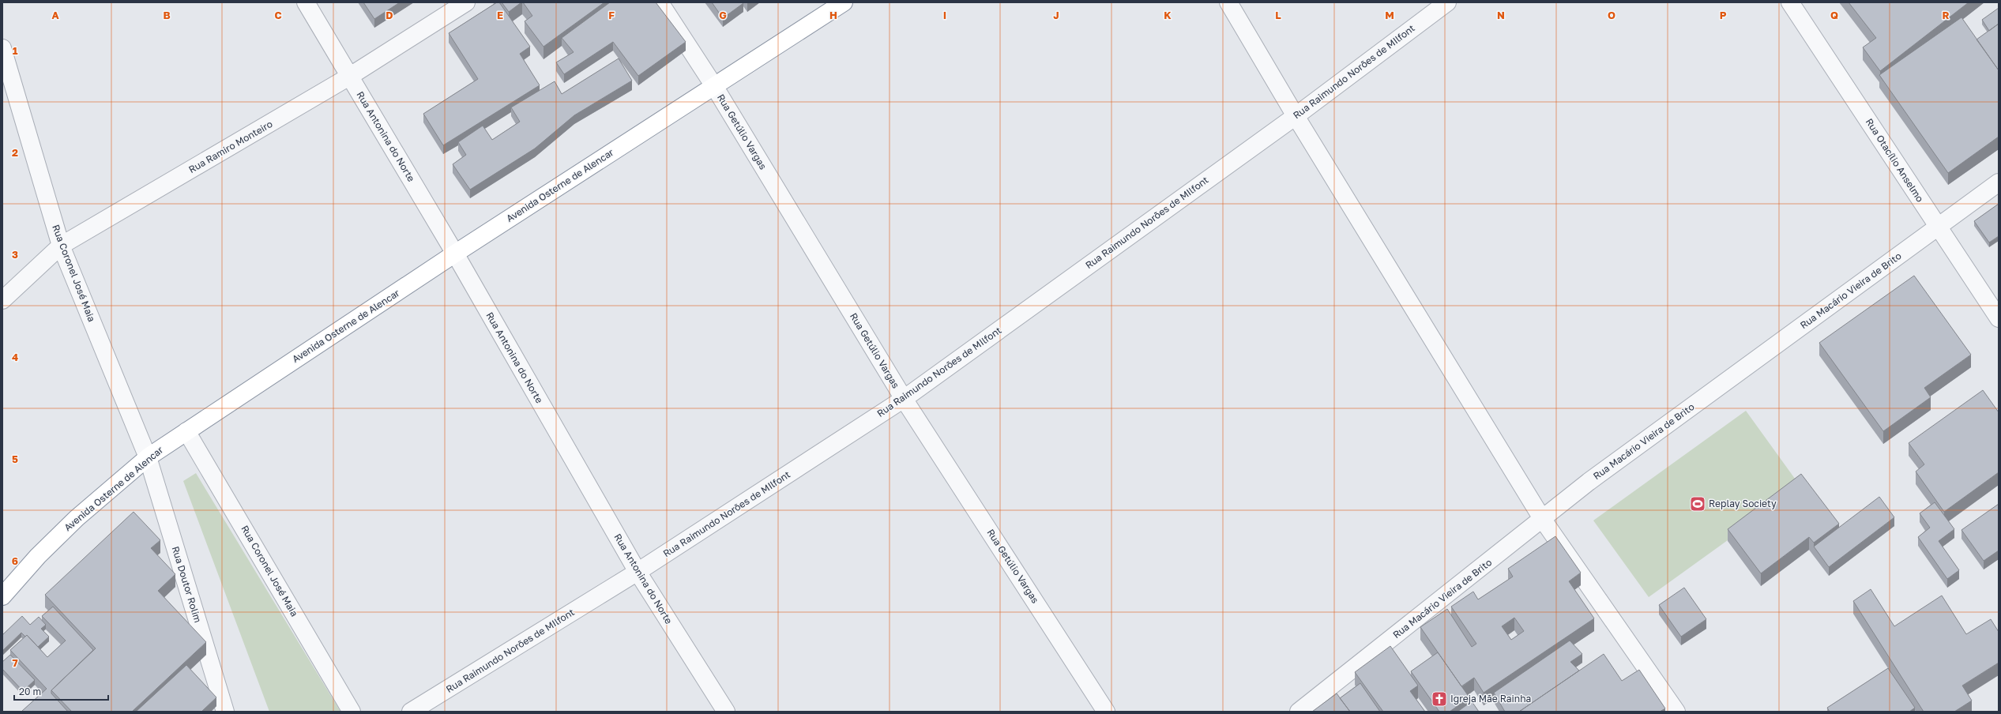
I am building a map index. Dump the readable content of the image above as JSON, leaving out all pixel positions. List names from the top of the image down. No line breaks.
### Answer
{"streets":{"highway":["Avenida Osterne de Alencar"],"street":["Rua Raimundo Norões de MIlfont","Rua Getúlio Vargas","Rua Antonina do Norte","Rua Ramiro Monteiro","Rua Otacílio Anselmo","Rua Coronel José Maia","Rua Macário Vieira de Brito","Rua Doutor Rolim"]},"crossings":[["Rua Raimundo Norões de MIlfont","Rua Getúlio Vargas"],["Rua Raimundo Norões de MIlfont","Rua Antonina do Norte"],["Rua Getúlio Vargas","Avenida Osterne de Alencar"],["Rua Antonina do Norte","Rua Ramiro Monteiro"],["Rua Antonina do Norte","Avenida Osterne de Alencar"],["Rua Ramiro Monteiro","Rua Coronel José Maia"],["Rua Otacílio Anselmo","Rua Macário Vieira de Brito"],["Avenida Osterne de Alencar","Rua Coronel José Maia"],["Avenida Osterne de Alencar","Rua Doutor Rolim"],["Rua Coronel José Maia","Rua Doutor Rolim"]],"places":{"sports":["Replay Society"],"church":["Igreja Mãe Rainha"]},"scale_bar":"20 m","grid":{"columns":["A","B","C","D","E","F","G","H","I","J","K","L","M","N","O","P","Q","R"],"rows":["1","2","3","4","5","6","7"]}}
